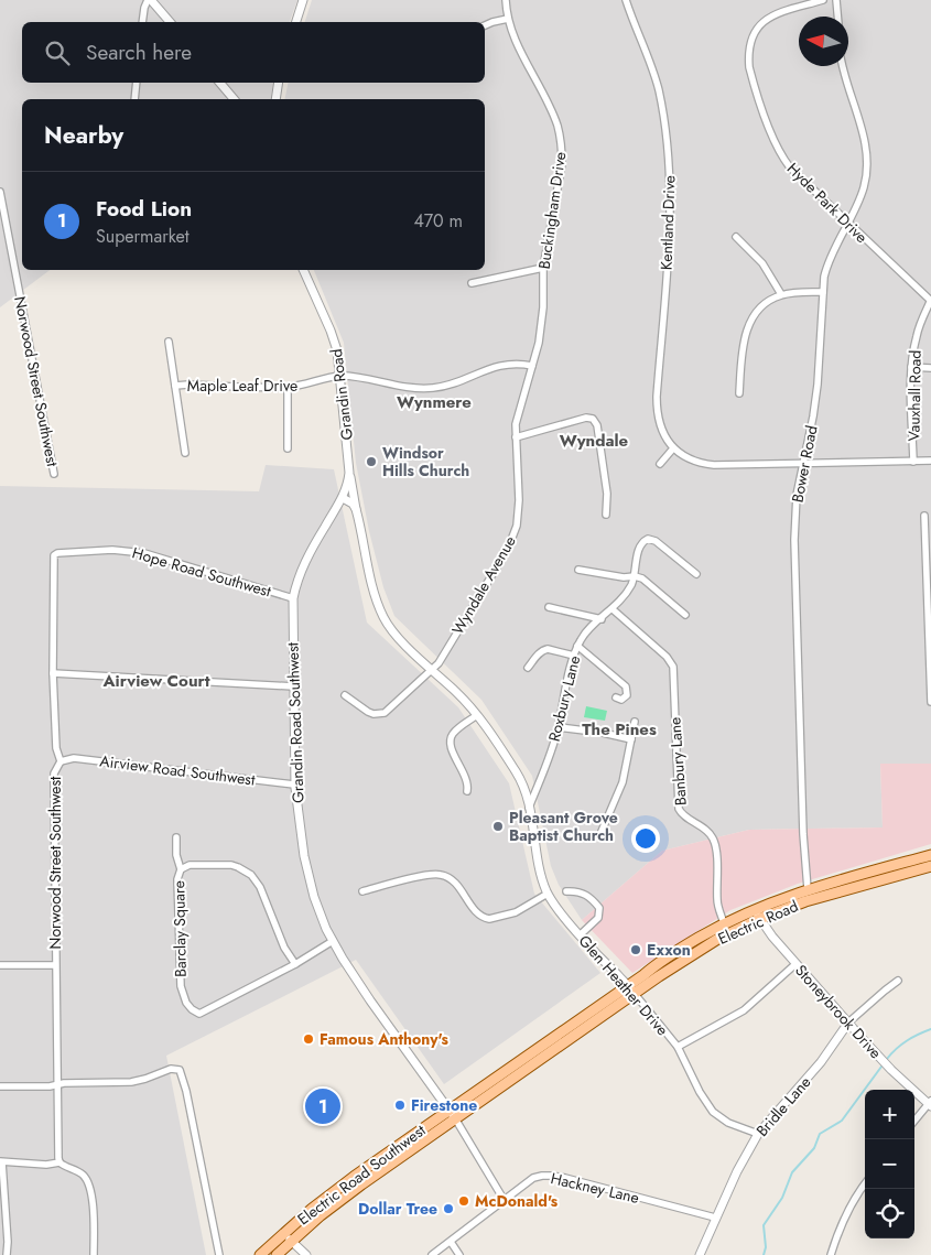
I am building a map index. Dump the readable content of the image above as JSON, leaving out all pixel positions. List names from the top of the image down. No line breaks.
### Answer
{"streets":{"main road":["Electric Road","Electric Road Southwest"],"street":["Hyde Park Drive","Buckingham Drive","Kentland Drive","Norwood Street Southwest","Maple Leaf Drive","Grandin Road","Vauxhall Road","Bower Road","Hope Road Southwest","Wyndale Avenue","Roxbury Lane","Grandin Road Southwest","Banbury Lane","Airview Road Southwest","Barclay Square","Glen Heather Drive","Stoneybrook Drive","Bridle Lane","Hackney Lane"]},"crossings":[["Hyde Park Drive","Vauxhall Road"],["Hyde Park Drive","Bower Road"],["Buckingham Drive","Wyndale Avenue"],["Norwood Street Southwest","Hope Road Southwest"],["Norwood Street Southwest","Airview Road Southwest"],["Maple Leaf Drive","Grandin Road"],["Grandin Road","Grandin Road Southwest"],["Bower Road","Electric Road"],["Hope Road Southwest","Grandin Road Southwest"],["Wyndale Avenue","Glen Heather Drive"],["Roxbury Lane","Banbury Lane"],["Roxbury Lane","Glen Heather Drive"],["Grandin Road Southwest","Airview Road Southwest"],["Grandin Road Southwest","Glen Heather Drive"],["Grandin Road Southwest","Electric Road Southwest"],["Banbury Lane","Electric Road"],["Electric Road","Glen Heather Drive"],["Electric Road","Stoneybrook Drive"],["Electric Road","Electric Road Southwest"],["Glen Heather Drive","Bridle Lane"],["Glen Heather Drive","Electric Road Southwest"],["Stoneybrook Drive","Bridle Lane"],["Bridle Lane","Hackney Lane"]],"districts":["Wynmere","Wyndale","Airview Court","The Pines"],"places":["Windsor Hills Church","Pleasant Grove Baptist Church","Exxon","Famous Anthony's","Firestone","McDonald's","Dollar Tree"],"north":"left","page":{"search":"Search here","heading":"Nearby","list":[{"mark":"1","name":"Food Lion","note":"Supermarket","value":"470 m"}],"pins":"1","map_buttons":["+","−"]}}
